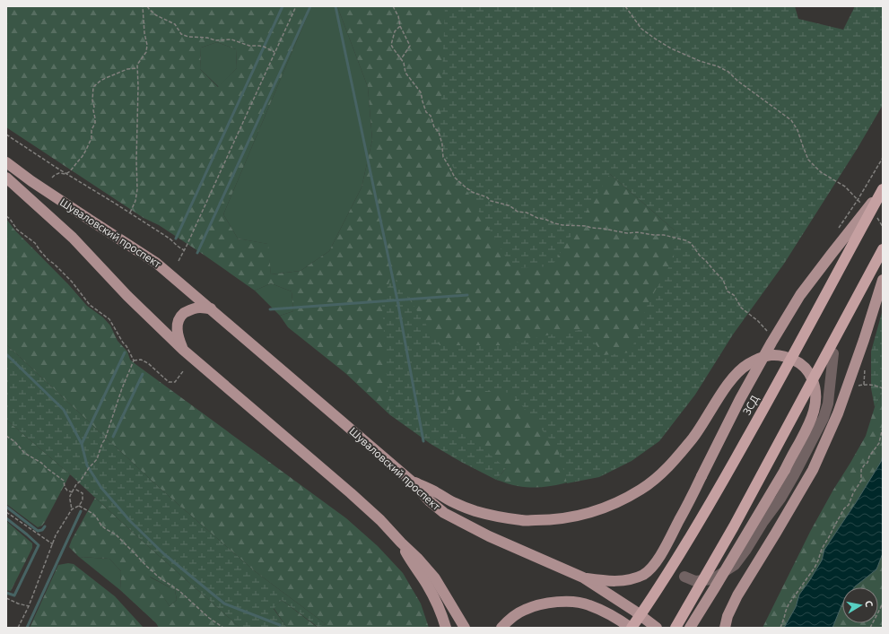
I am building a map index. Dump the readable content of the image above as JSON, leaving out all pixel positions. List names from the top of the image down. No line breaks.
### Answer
{"streets":{"highway":["ЗСД"],"main road":["Шуваловский проспект"]},"north":"right"}
